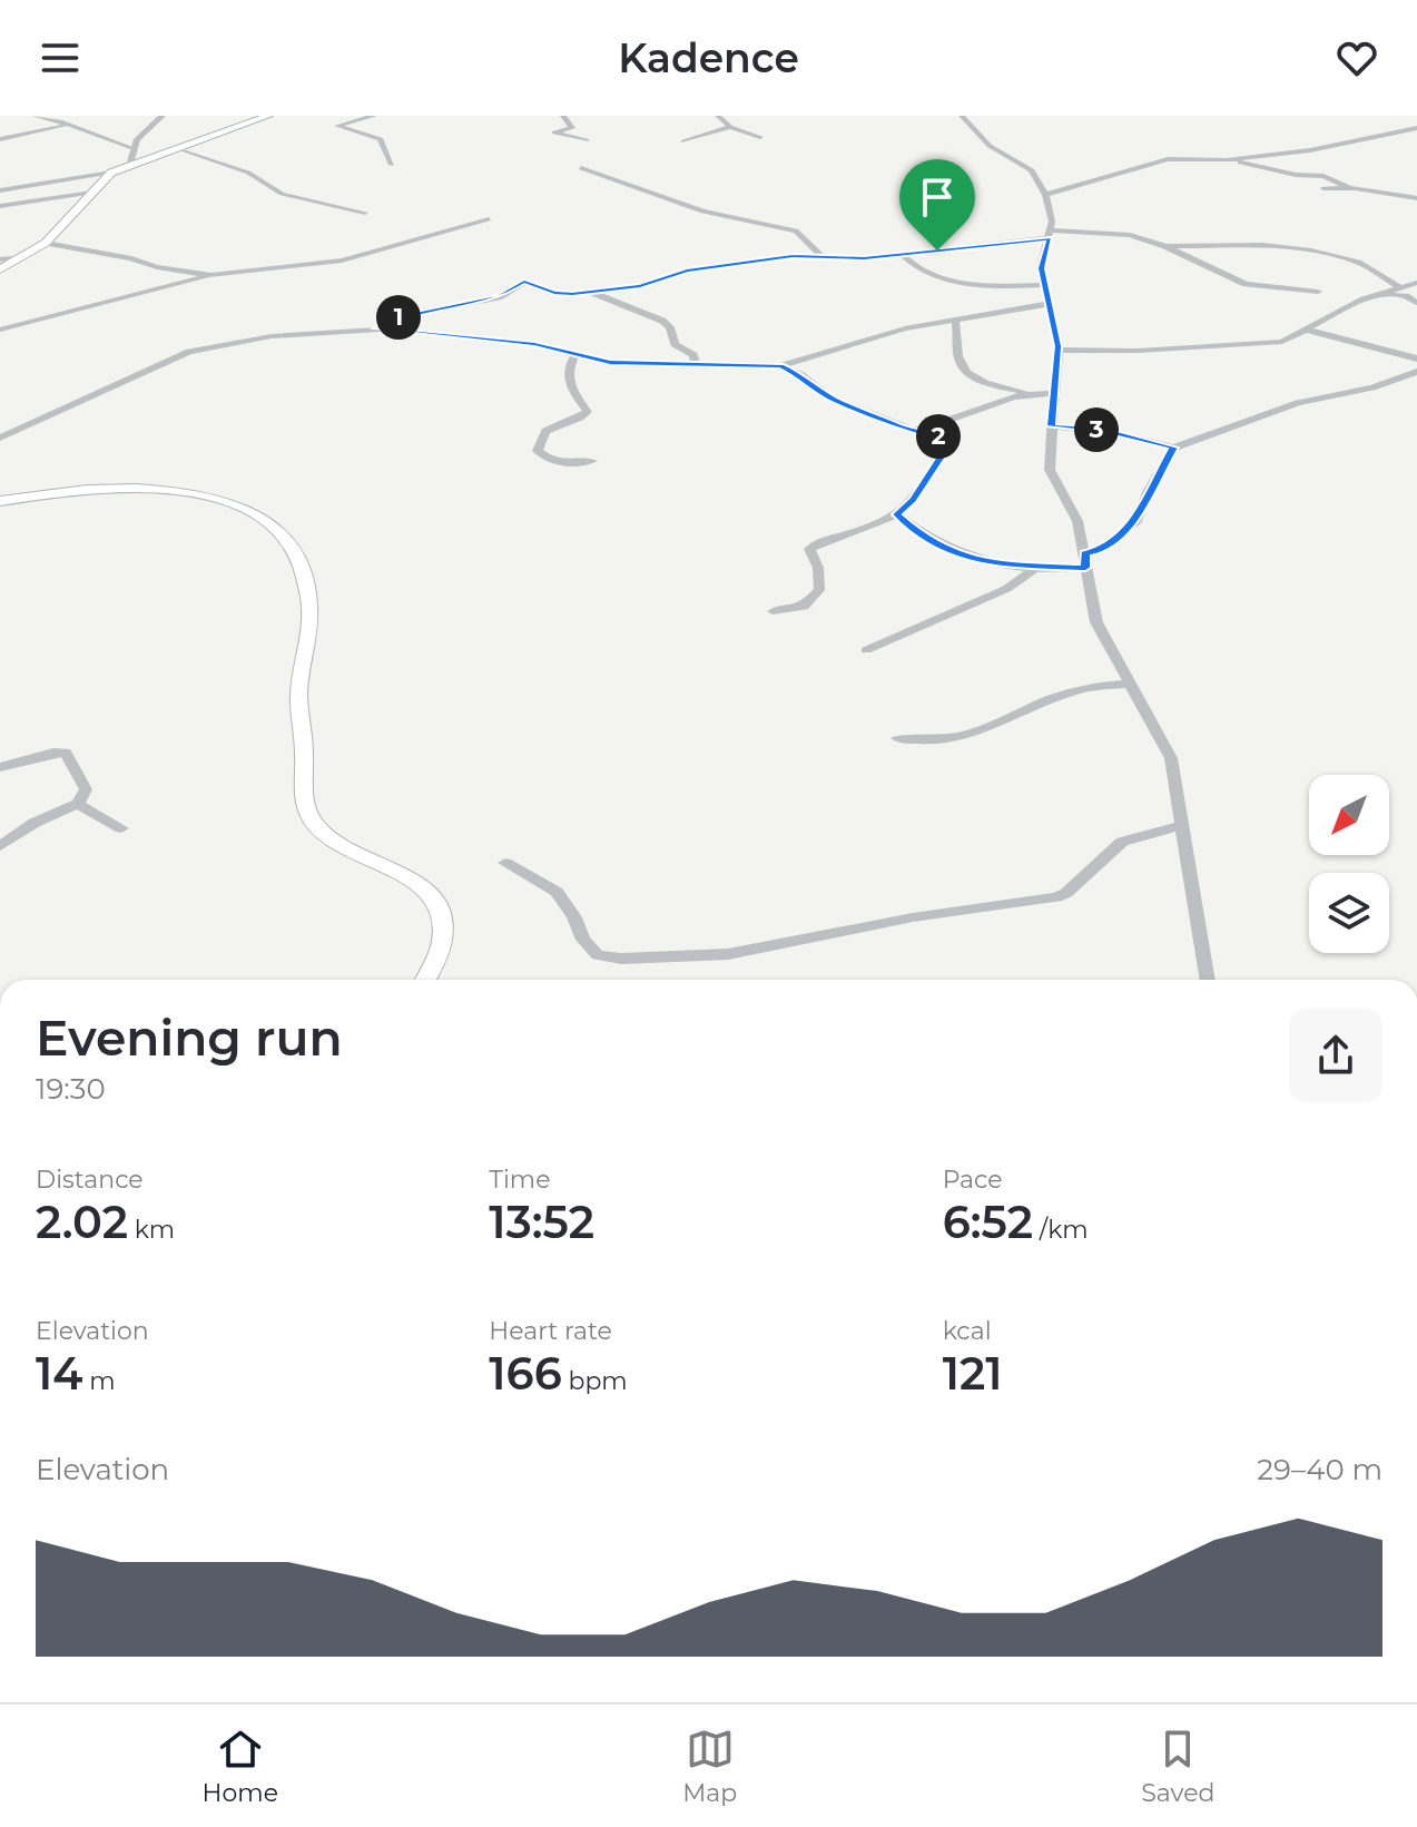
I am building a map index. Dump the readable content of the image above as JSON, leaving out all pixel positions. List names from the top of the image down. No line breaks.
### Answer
{"north":"bottom left","page":{"header":"Kadence","pins":["1","3","2"],"heading":["Evening run","19:30"],"stats":[["Distance","2.02 km"],["Time","13:52"],["Pace","6:52 /km"],["Elevation","14 m"],["Heart rate","166 bpm"],["kcal","121"]],"chart":["Elevation","29–40 m"],"tabs":["Home","Map","Saved"]}}
